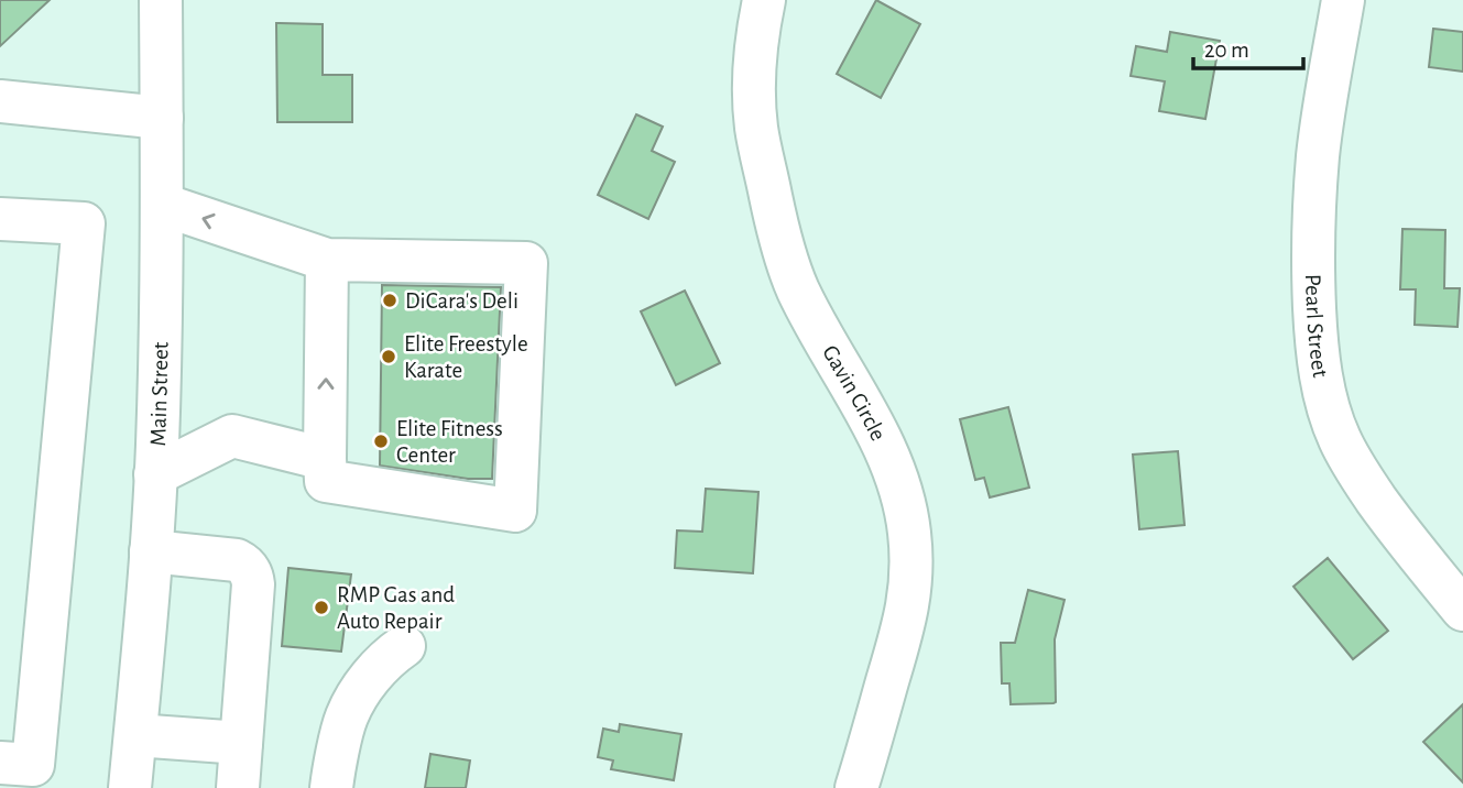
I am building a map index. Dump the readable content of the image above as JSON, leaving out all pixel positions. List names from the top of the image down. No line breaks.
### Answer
{"streets":{"street":["Pearl Street","Gavin Circle","Main Street"]},"places":["DiCara's Deli","Elite Freestyle Karate","Elite Fitness Center","RMP Gas and Auto Repair"],"scale_bar":"20 m"}
